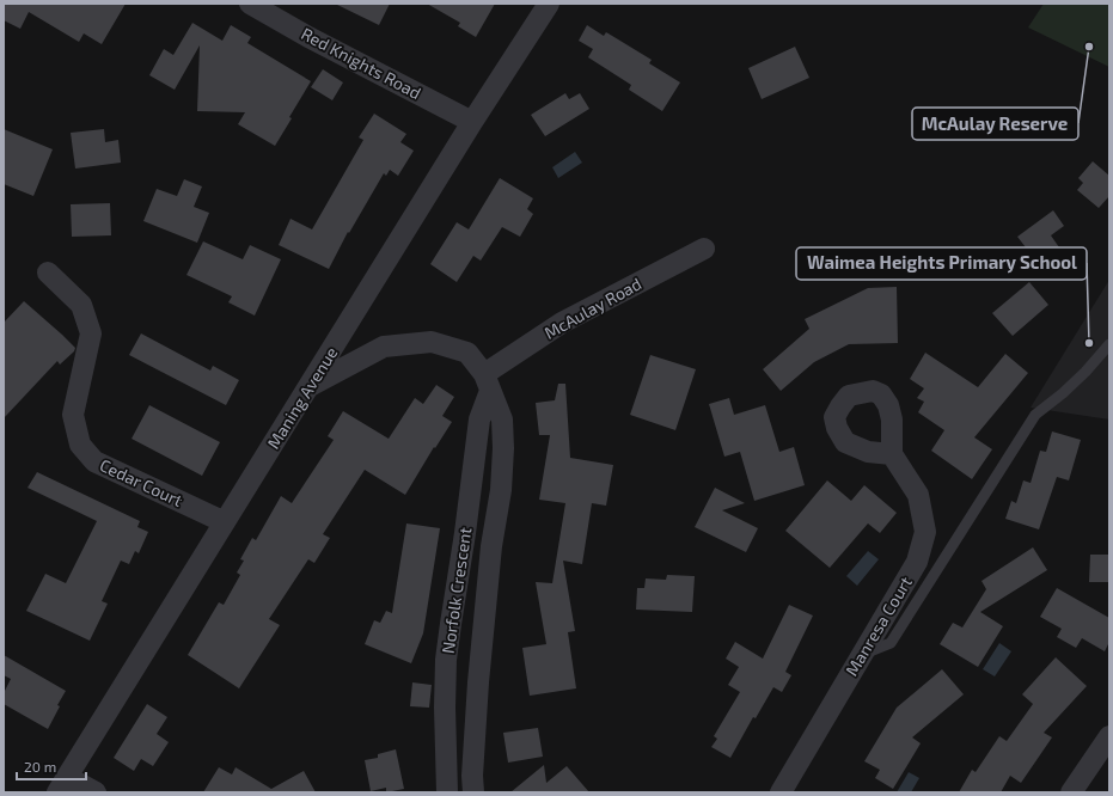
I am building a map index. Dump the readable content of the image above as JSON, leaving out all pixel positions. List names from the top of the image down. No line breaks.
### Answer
{"streets":{"street":["Red Knights Road","McAulay Road","Maning Avenue","Cedar Court","Norfolk Crescent","Manresa Court"]},"crossings":[["Red Knights Road","Maning Avenue"],["McAulay Road","Norfolk Crescent"],["Maning Avenue","Cedar Court"],["Maning Avenue","Norfolk Crescent"]],"places":["McAulay Reserve","Waimea Heights Primary School"],"scale_bar":"20 m"}
